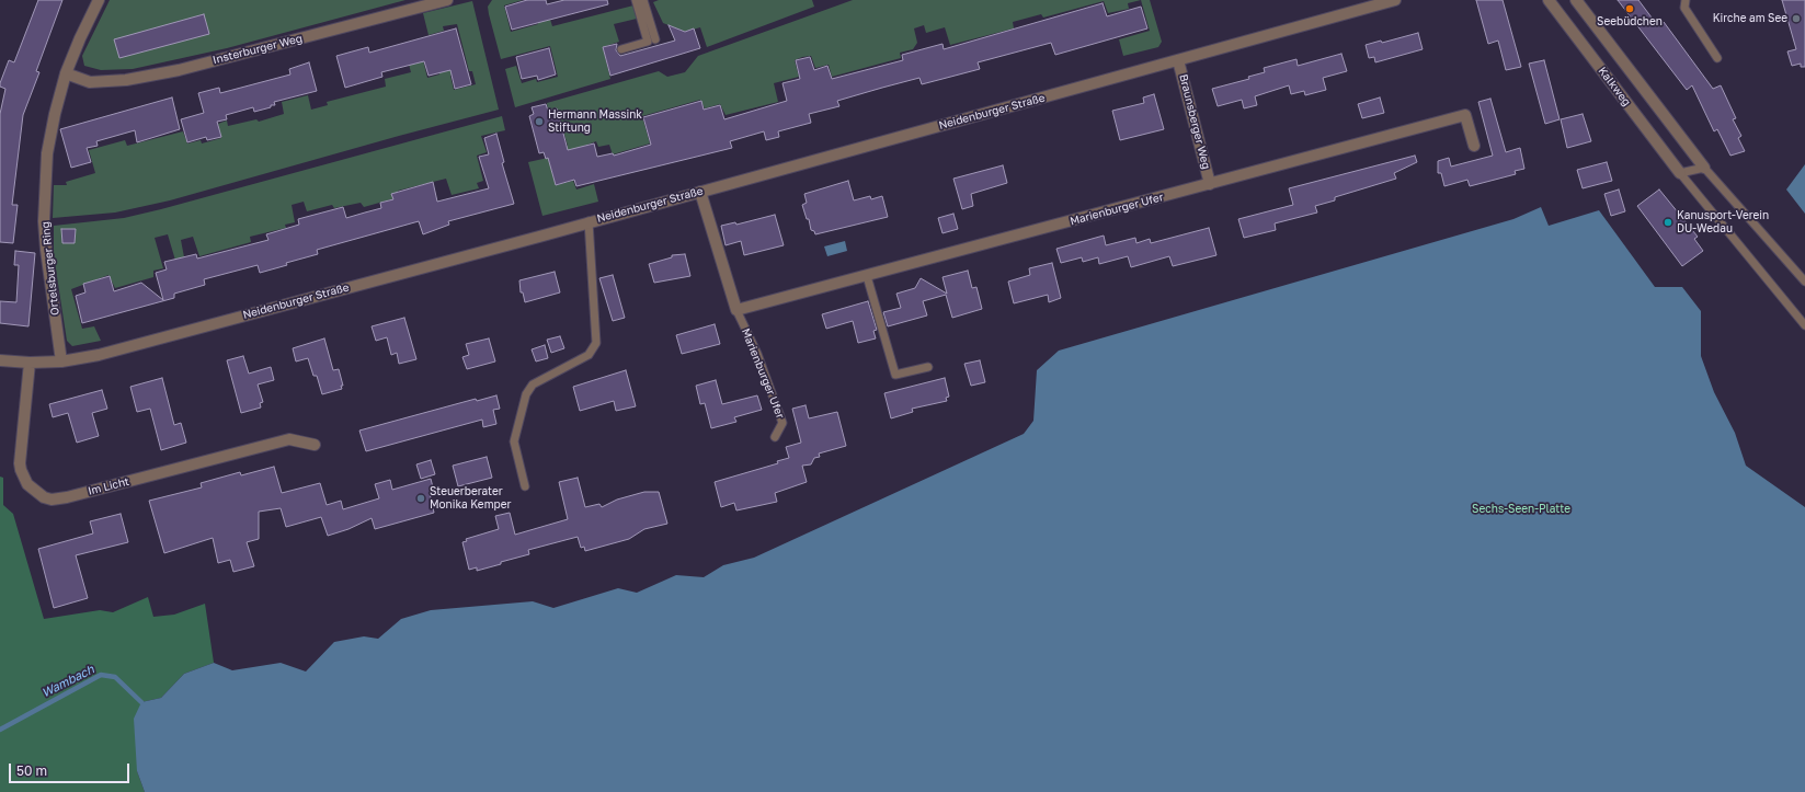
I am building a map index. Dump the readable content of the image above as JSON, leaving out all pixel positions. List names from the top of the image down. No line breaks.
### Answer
{"streets":{"street":["Insterburger Weg","Kalkweg","Neidenburger Straße","Braunsberger Weg","Marienburger Ufer","Ortelsburger Ring","Im Licht"]},"crossings":[["Insterburger Weg","Ortelsburger Ring"],["Neidenburger Straße","Braunsberger Weg"],["Neidenburger Straße","Marienburger Ufer"],["Neidenburger Straße","Ortelsburger Ring"],["Neidenburger Straße","Im Licht"],["Braunsberger Weg","Marienburger Ufer"]],"water":["Wambach"],"parks":["Sechs-Seen-Platte"],"places":["Seebüdchen","Kirche am See","Hermann Massink Stiftung","Kanusport-Verein DU-Wedau","Steuerberater Monika Kemper"],"scale_bar":"50 m"}
